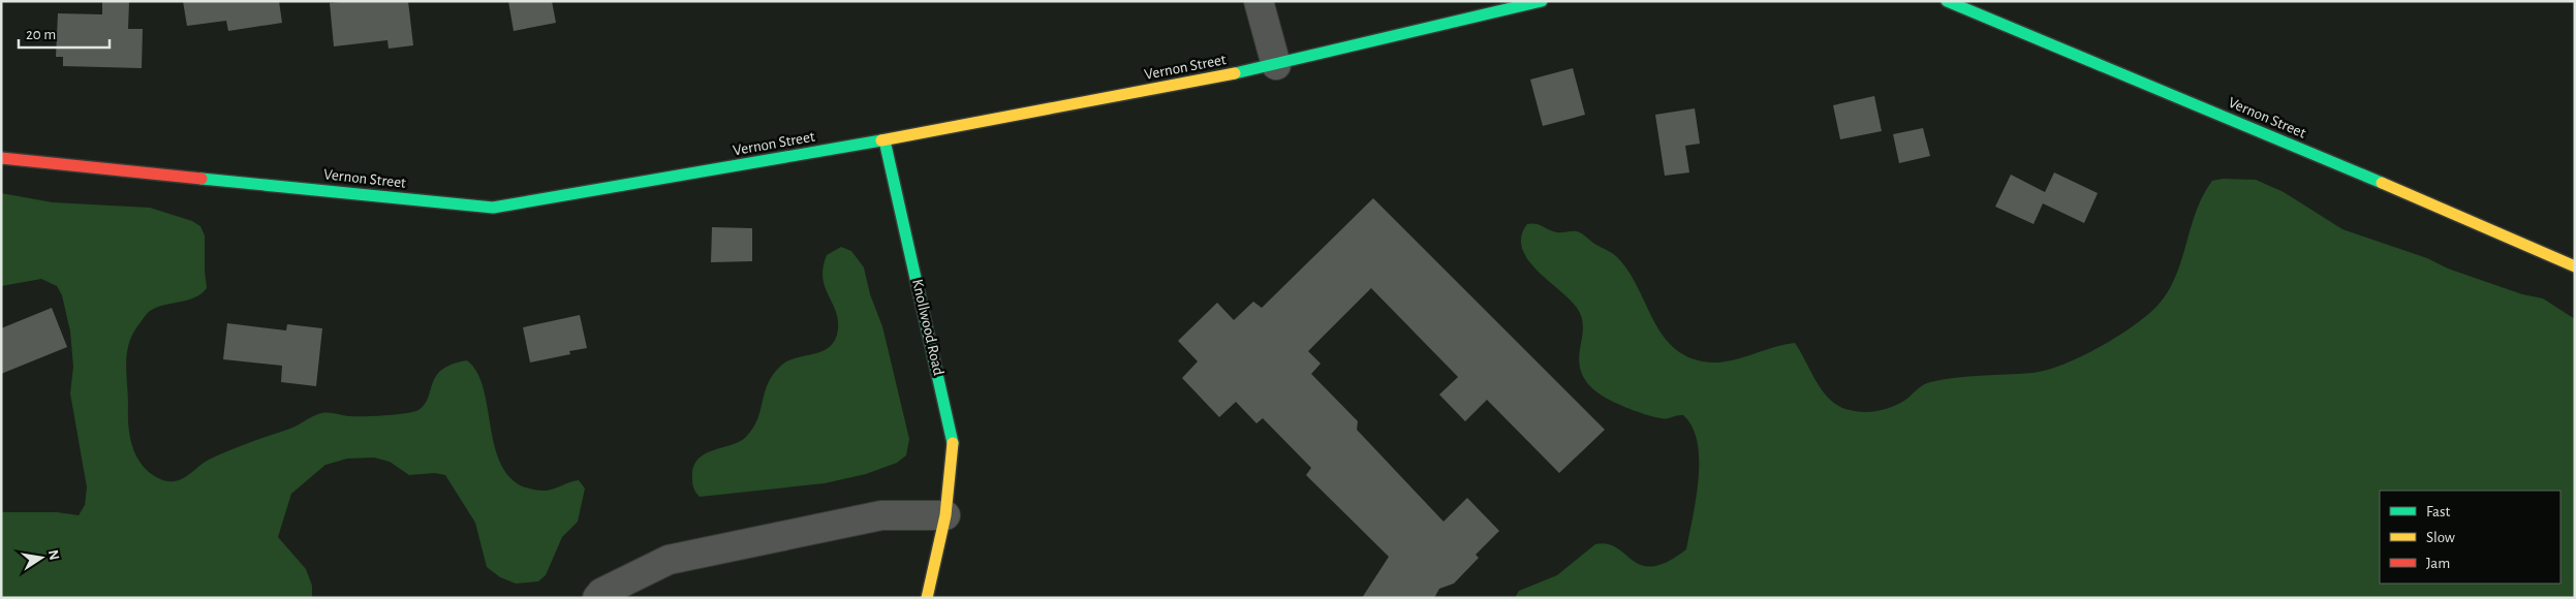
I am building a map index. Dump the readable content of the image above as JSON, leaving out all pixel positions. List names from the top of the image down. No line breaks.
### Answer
{"streets":{"street":["Vernon Street","Knollwood Road"]},"crossings":[["Vernon Street","Knollwood Road"]],"legend":["Fast","Slow","Jam"],"scale_bar":"20 m","north":"right"}
